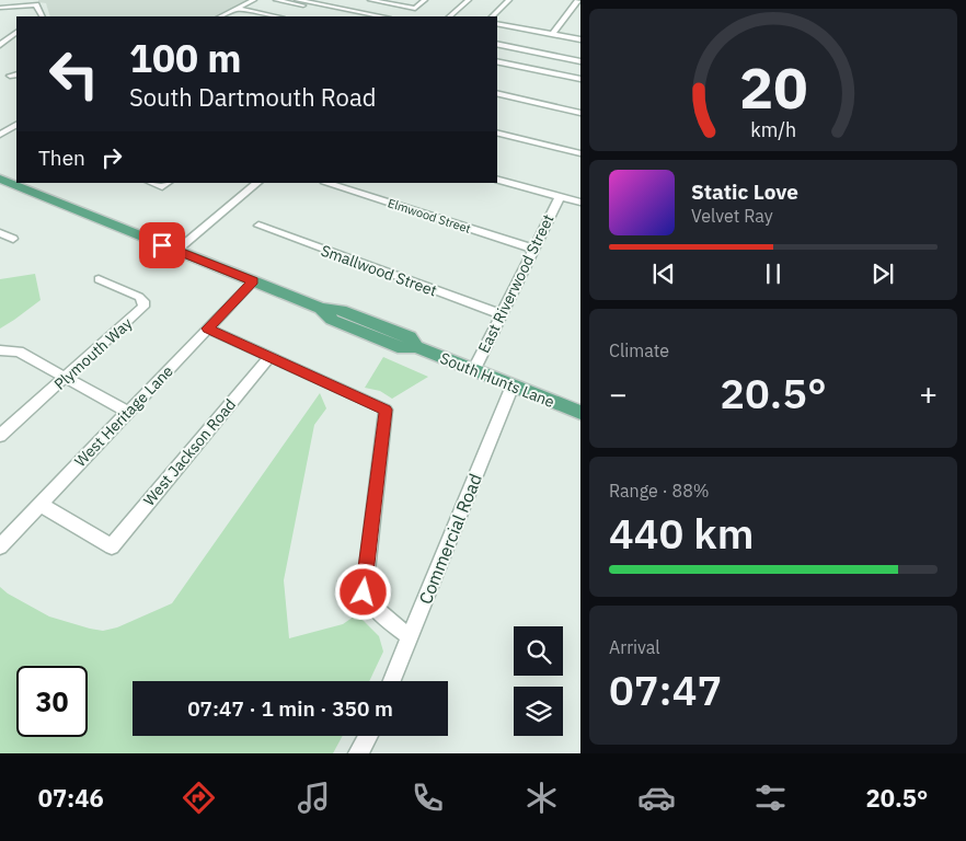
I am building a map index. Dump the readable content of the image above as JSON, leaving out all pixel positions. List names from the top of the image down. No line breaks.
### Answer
{"streets":{"main road":["South Hunts Lane"],"street":["Elmwood Street","Smallwood Street","East Riverwood Street","Plymouth Way","West Heritage Lane","West Jackson Road","Commercial Road"]},"crossings":[["Elmwood Street","East Riverwood Street"],["Smallwood Street","East Riverwood Street"],["East Riverwood Street","South Hunts Lane"],["South Hunts Lane","West Heritage Lane"],["South Hunts Lane","Commercial Road"],["West Heritage Lane","West Jackson Road"]],"page":{"turn":["100 m","South Dartmouth Road"],"then":"Then","song":["Static Love","Velvet Ray"],"tile":["Climate",["Range · 88%","440 km"],["Arrival","07:47"]],"heat":["−","20.5°","+"],"limit":"30","trip":"07:47 · 1 min · 350 m","tabs":["07:46","20.5°"],"gauge":["20","km/h"]}}
